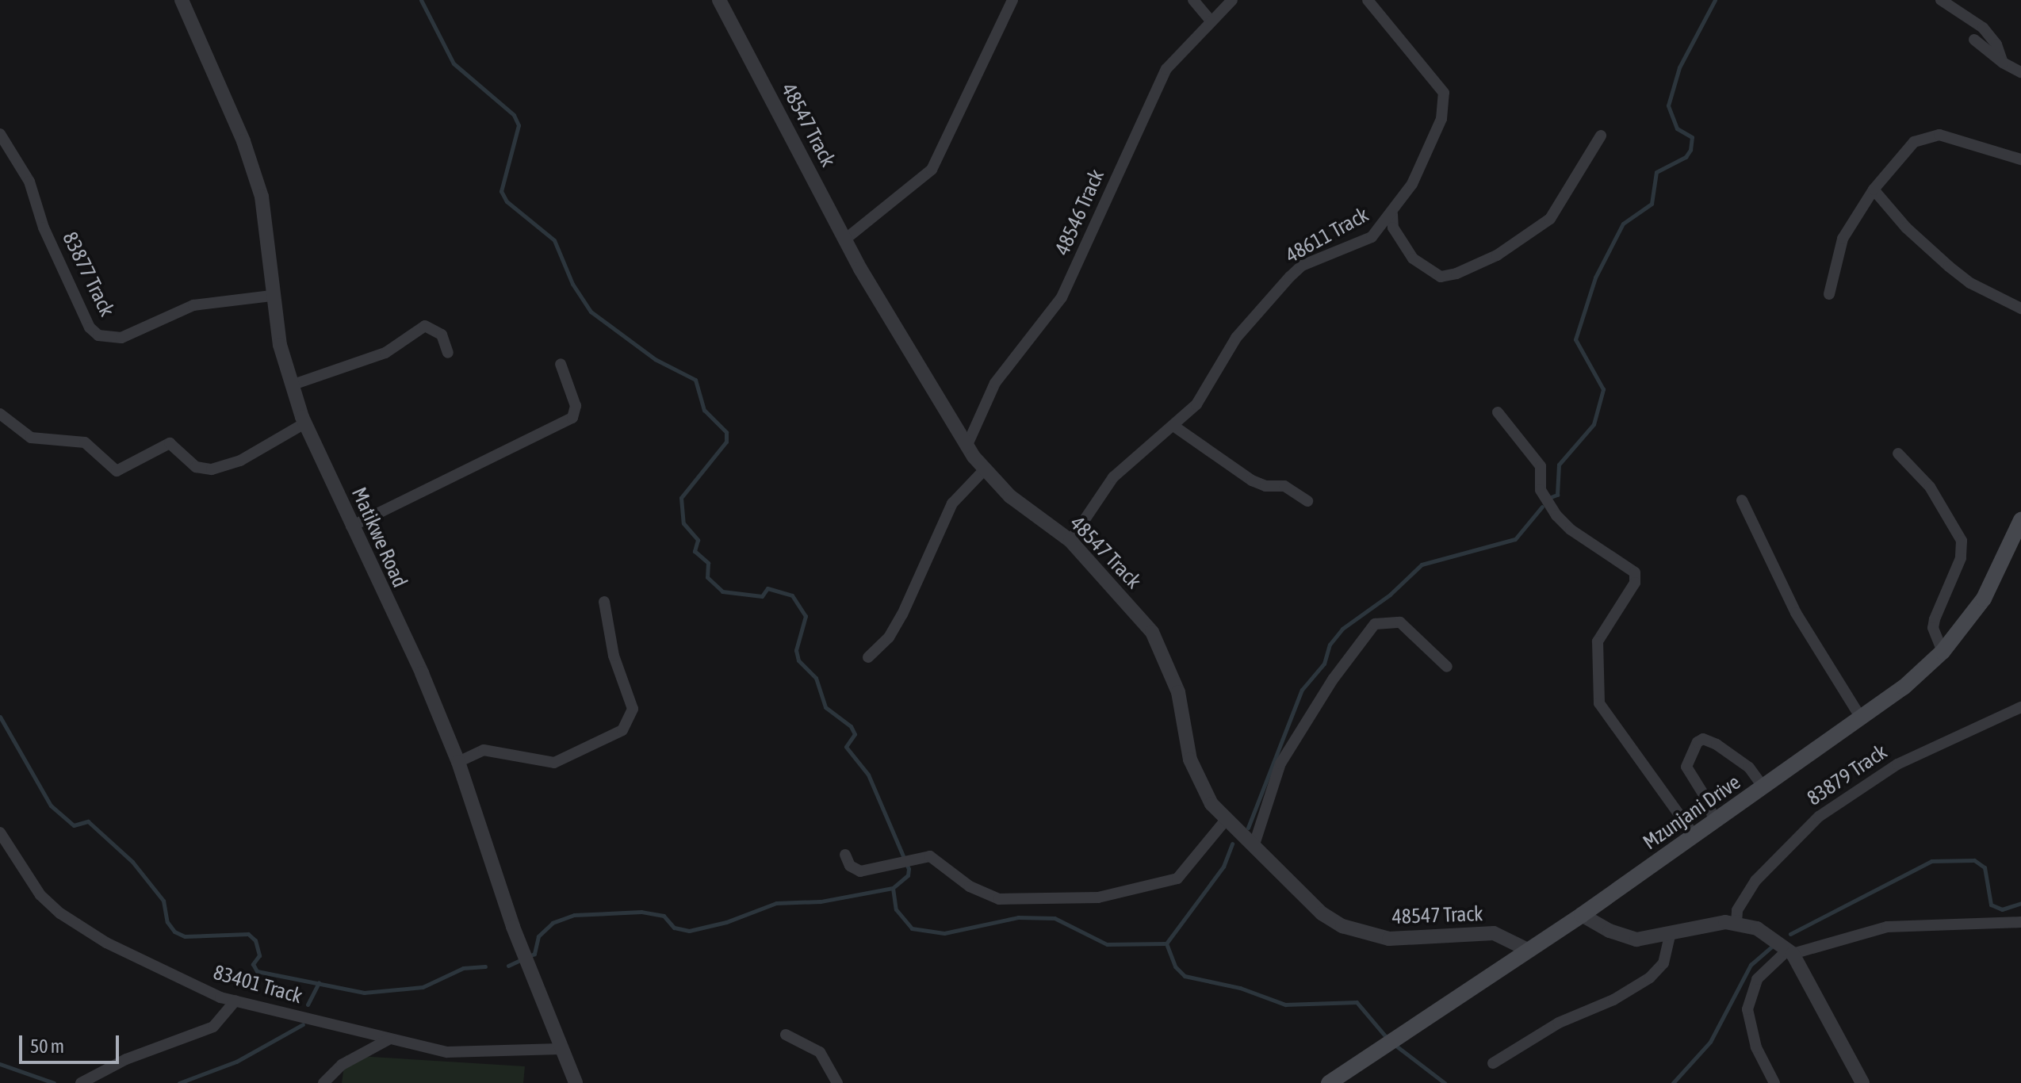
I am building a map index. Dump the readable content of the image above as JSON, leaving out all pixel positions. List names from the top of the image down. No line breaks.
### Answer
{"streets":{"main road":["Mzunjani Drive"],"street":["48547 Track","48546 Track","48611 Track","83877 Track","Matikwe Road","83879 Track","83401 Track"]},"crossings":[["48547 Track","48546 Track"],["48547 Track","48611 Track"],["48547 Track","Mzunjani Drive"],["83877 Track","Matikwe Road"],["Matikwe Road","83401 Track"]],"scale_bar":"50 m"}
